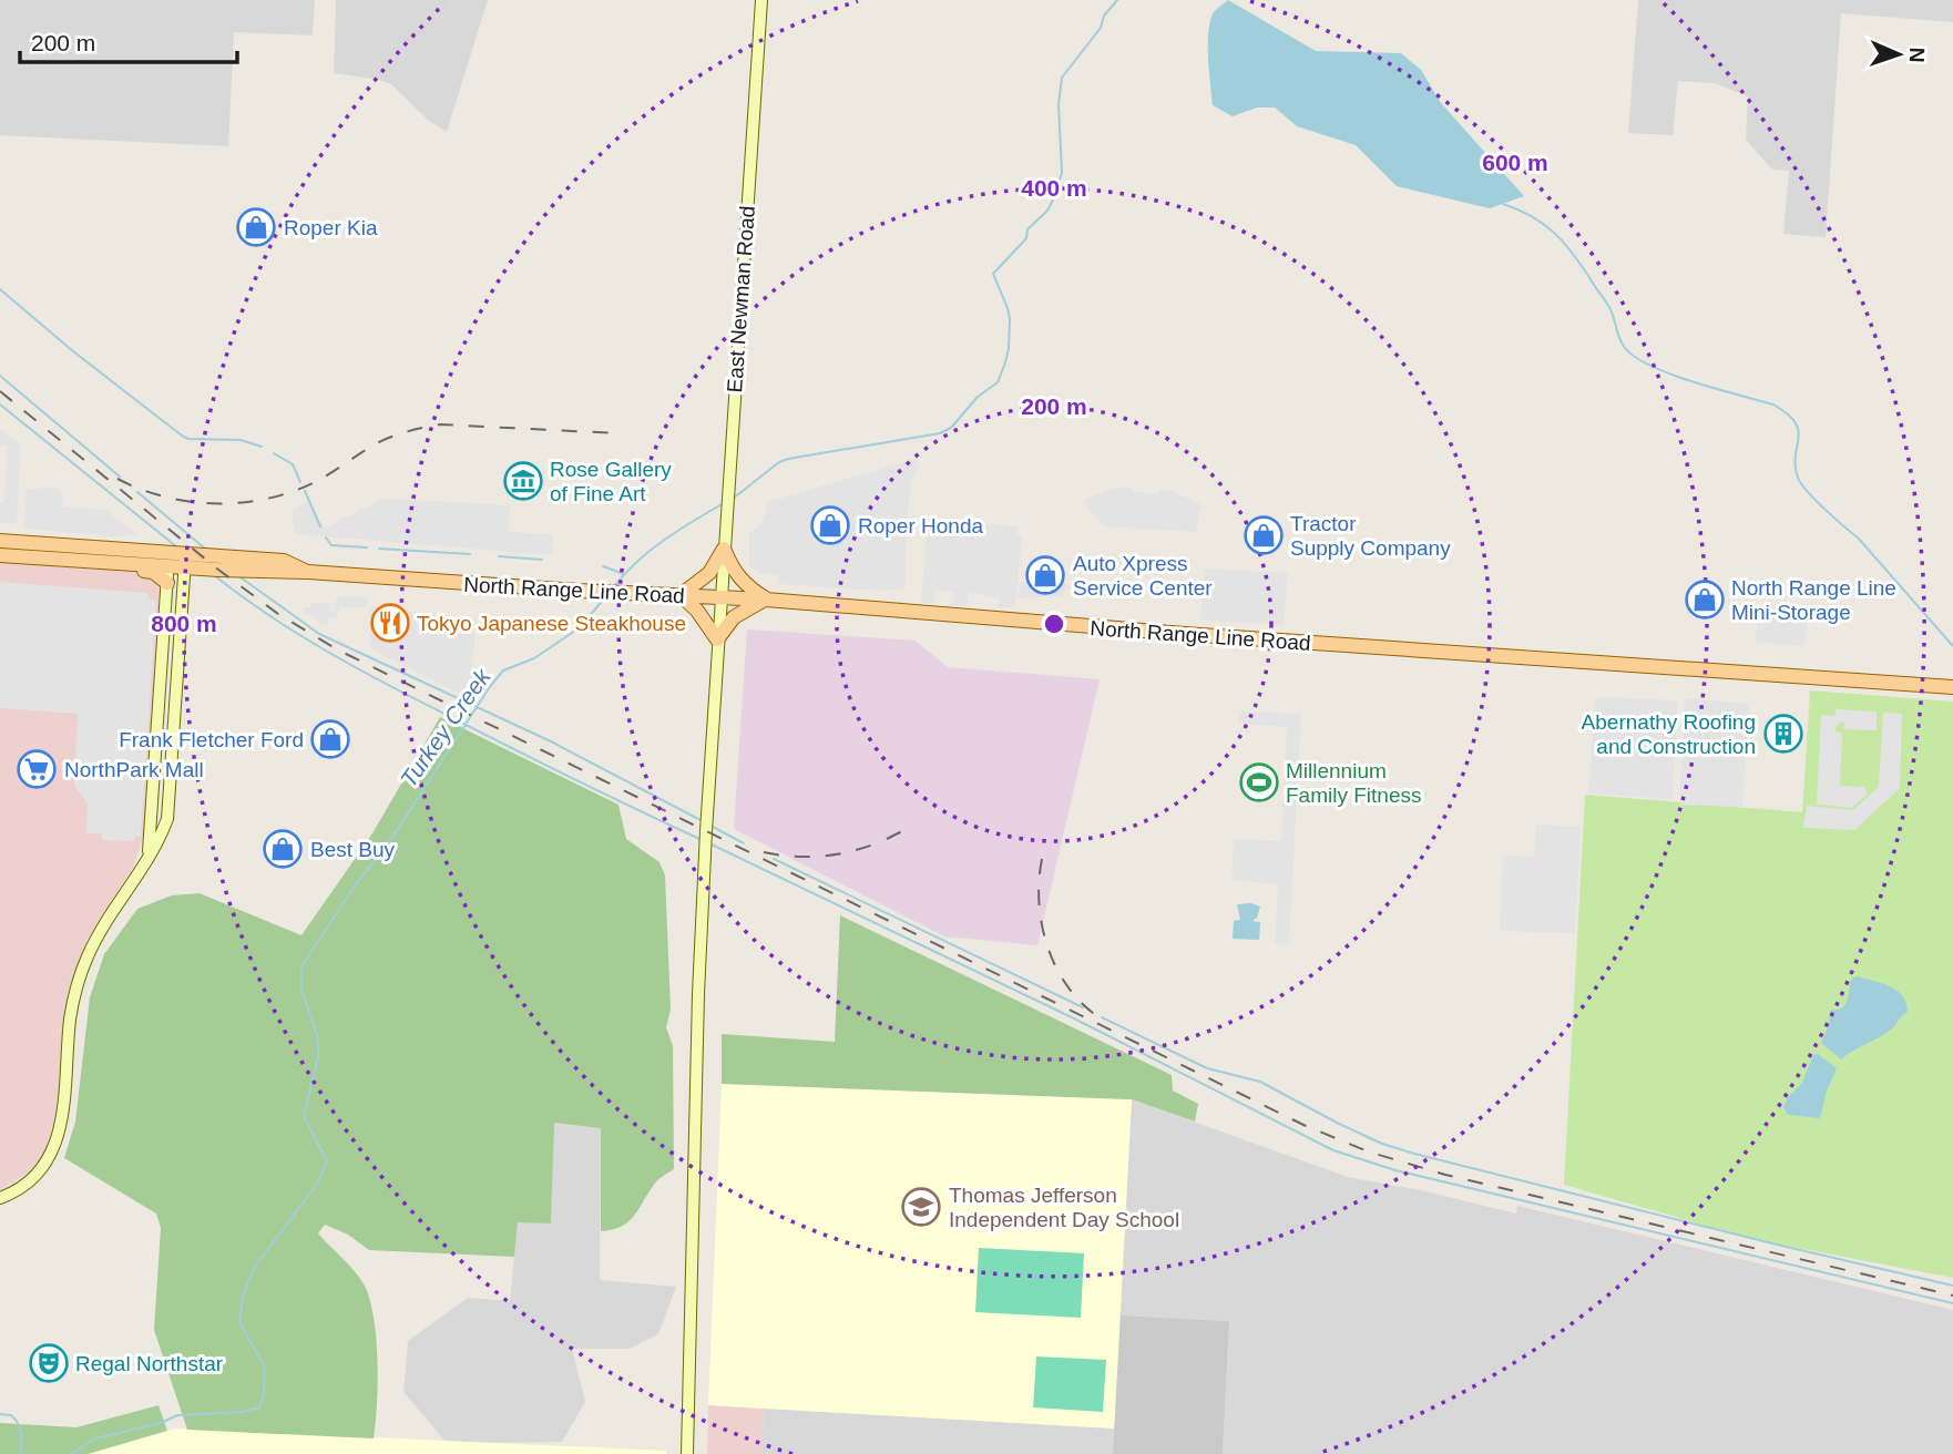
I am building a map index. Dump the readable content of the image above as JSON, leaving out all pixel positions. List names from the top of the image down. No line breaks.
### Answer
{"streets":{"main road":["North Range Line Road"],"street":["East Newman Road"]},"crossings":[["East Newman Road","North Range Line Road"]],"water":["Turkey Creek"],"places":{"shop":["Roper Kia","Roper Honda","Tractor Supply Company","Auto Xpress Service Center","North Range Line Mini-Storage","Frank Fletcher Ford","Best Buy"],"museum":["Rose Gallery of Fine Art"],"restaurant":["Tokyo Japanese Steakhouse"],"building":["Abernathy Roofing and Construction"],"supermarket":["NorthPark Mall"],"sports":["Millennium Family Fitness"],"school or university":["Thomas Jefferson Independent Day School"],"theatre":["Regal Northstar"]},"scale_bar":"200 m","north":"right","rings":["600 m","400 m","200 m","800 m"]}
